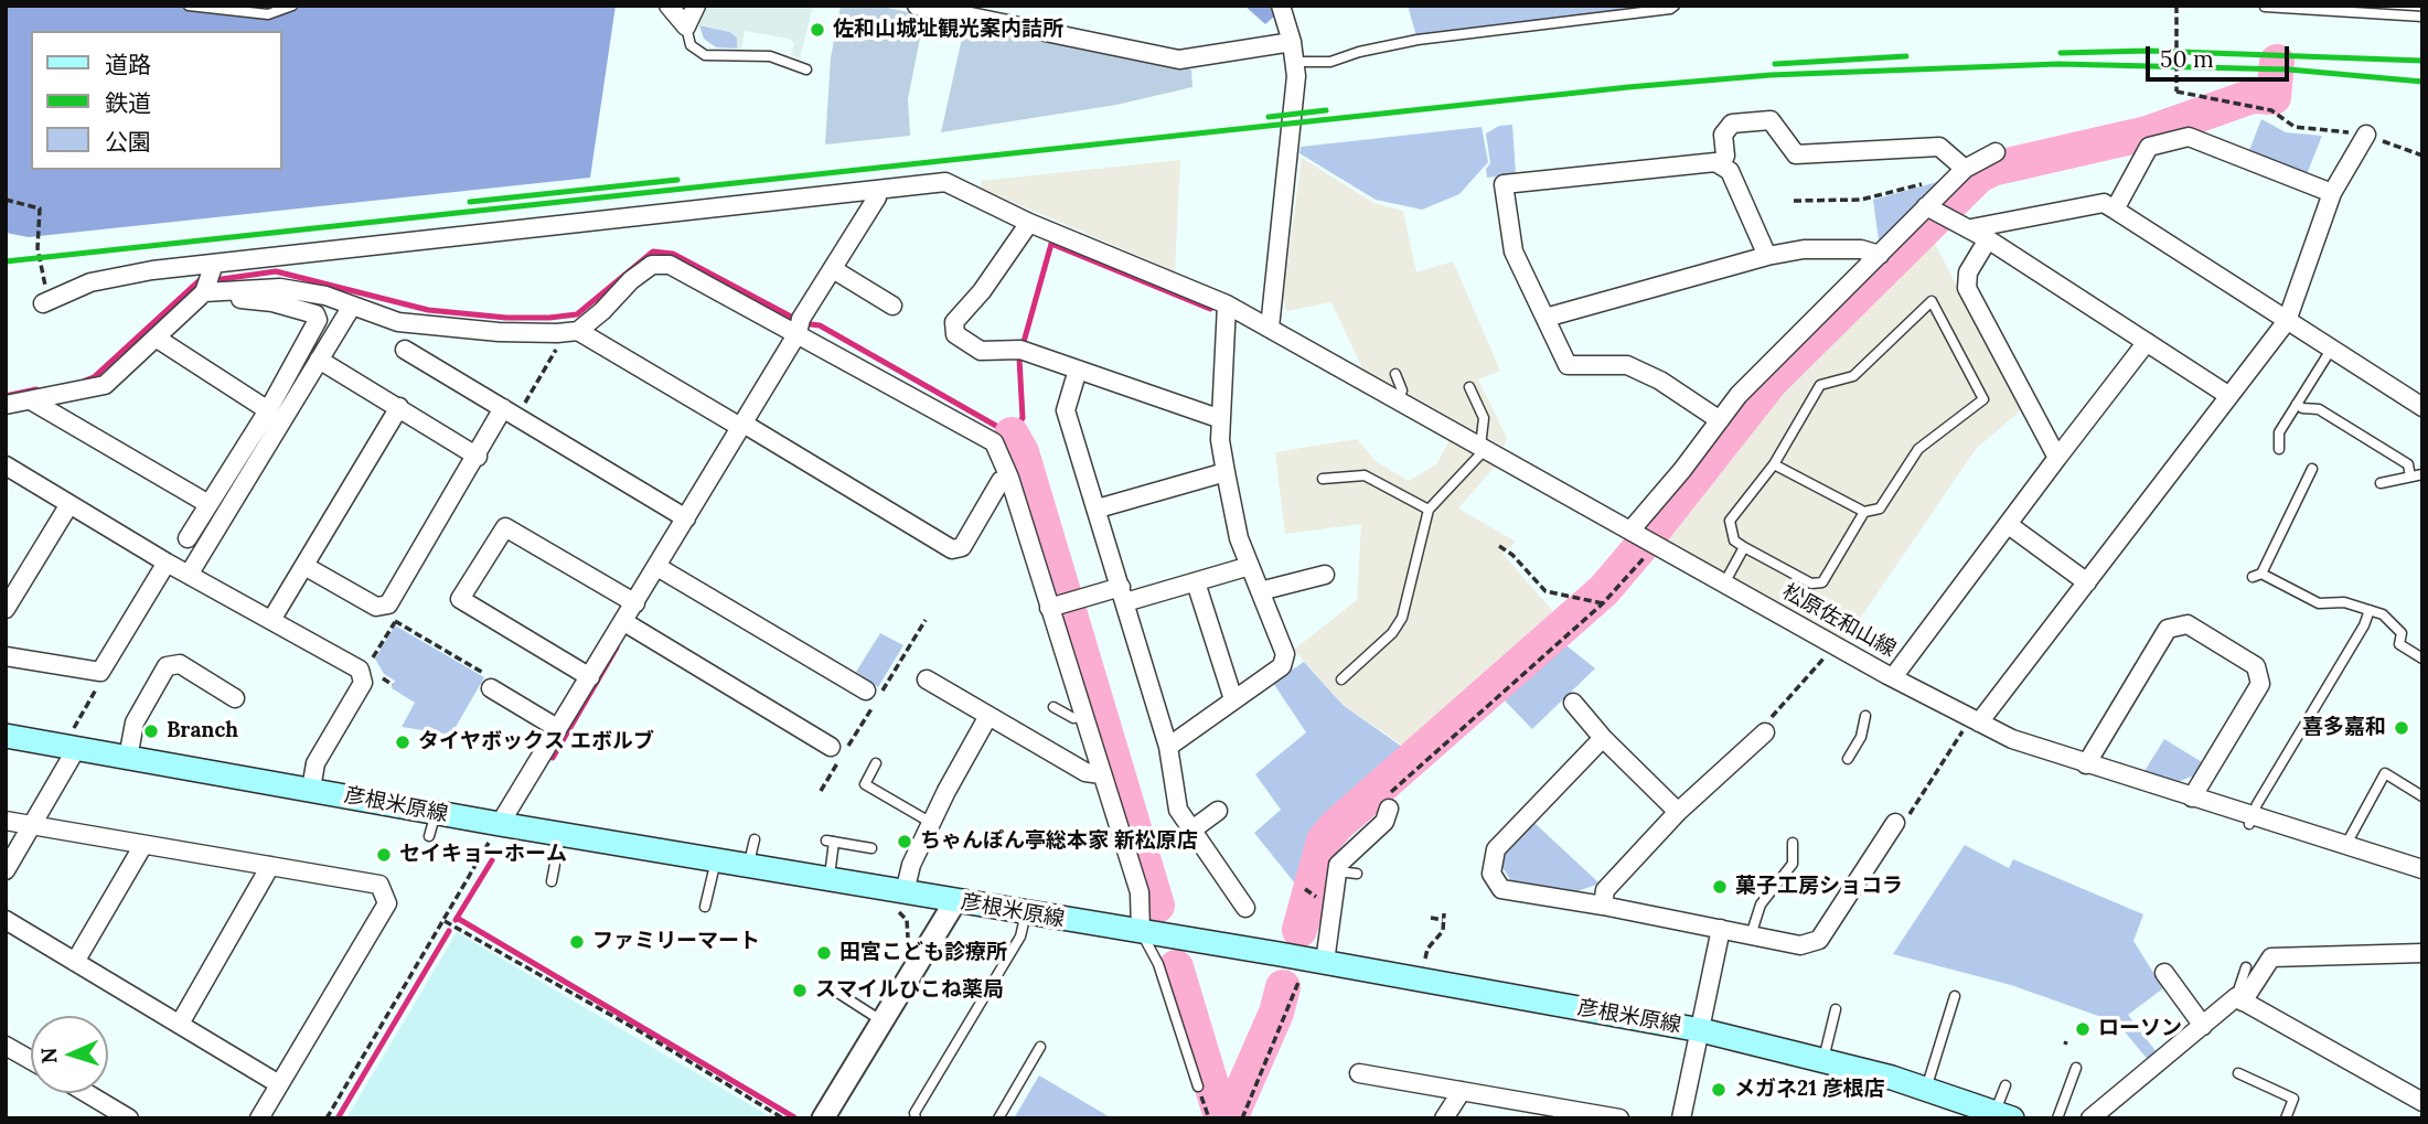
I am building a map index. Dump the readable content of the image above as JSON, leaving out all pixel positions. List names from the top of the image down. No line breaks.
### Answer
{"streets":{"main road":["彦根米原線"],"street":["松原佐和山線"]},"places":["佐和山城址観光案内詰所","喜多嘉和","Branch","タイヤボックス エボルブ","ちゃんぽん亭総本家 新松原店","セイキョーホーム","菓子工房ショコラ","ファミリーマート","田宮こども診療所","スマイルひこね薬局","ローソン","メガネ21 彦根店"],"legend":["道路","鉄道","公園"],"scale_bar":"50 m","north":"left"}
